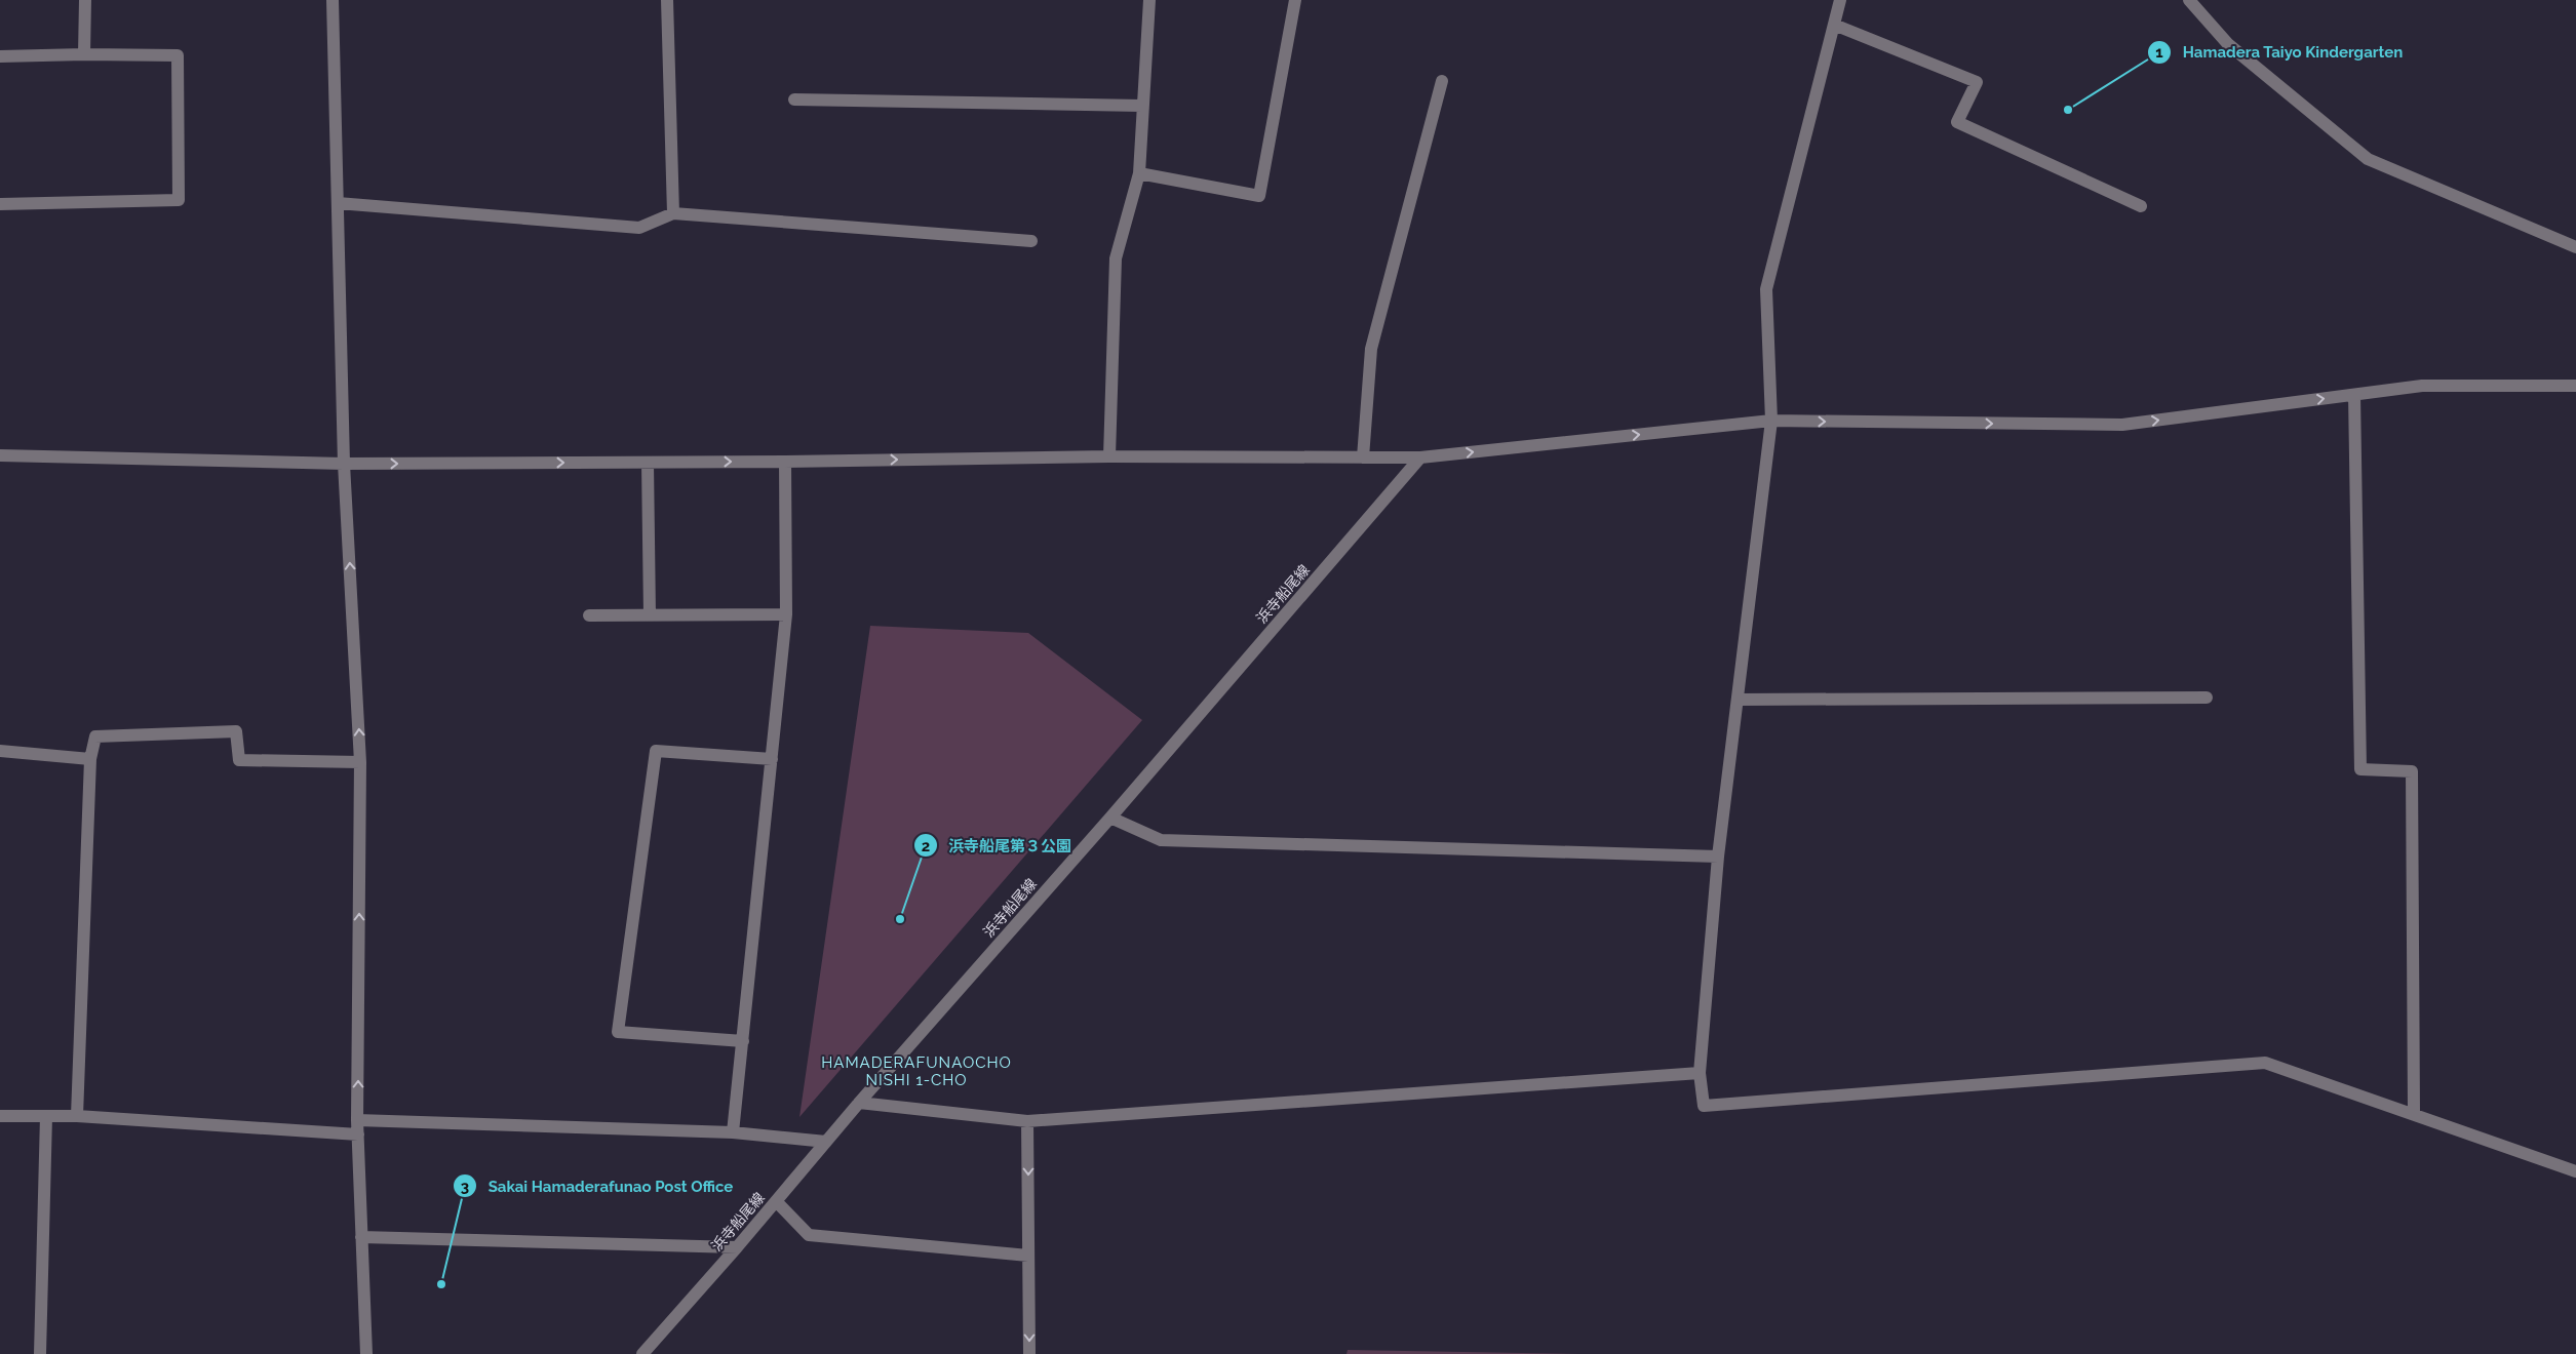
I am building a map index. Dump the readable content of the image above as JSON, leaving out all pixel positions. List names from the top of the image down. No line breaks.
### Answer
{"streets":{"street":["浜寺船尾線"]},"districts":["HAMADERAFUNAOCHO NISHI 1-CHO"],"places":["Hamadera Taiyo Kindergarten","浜寺船尾第３公園","Sakai Hamaderafunao Post Office"]}
